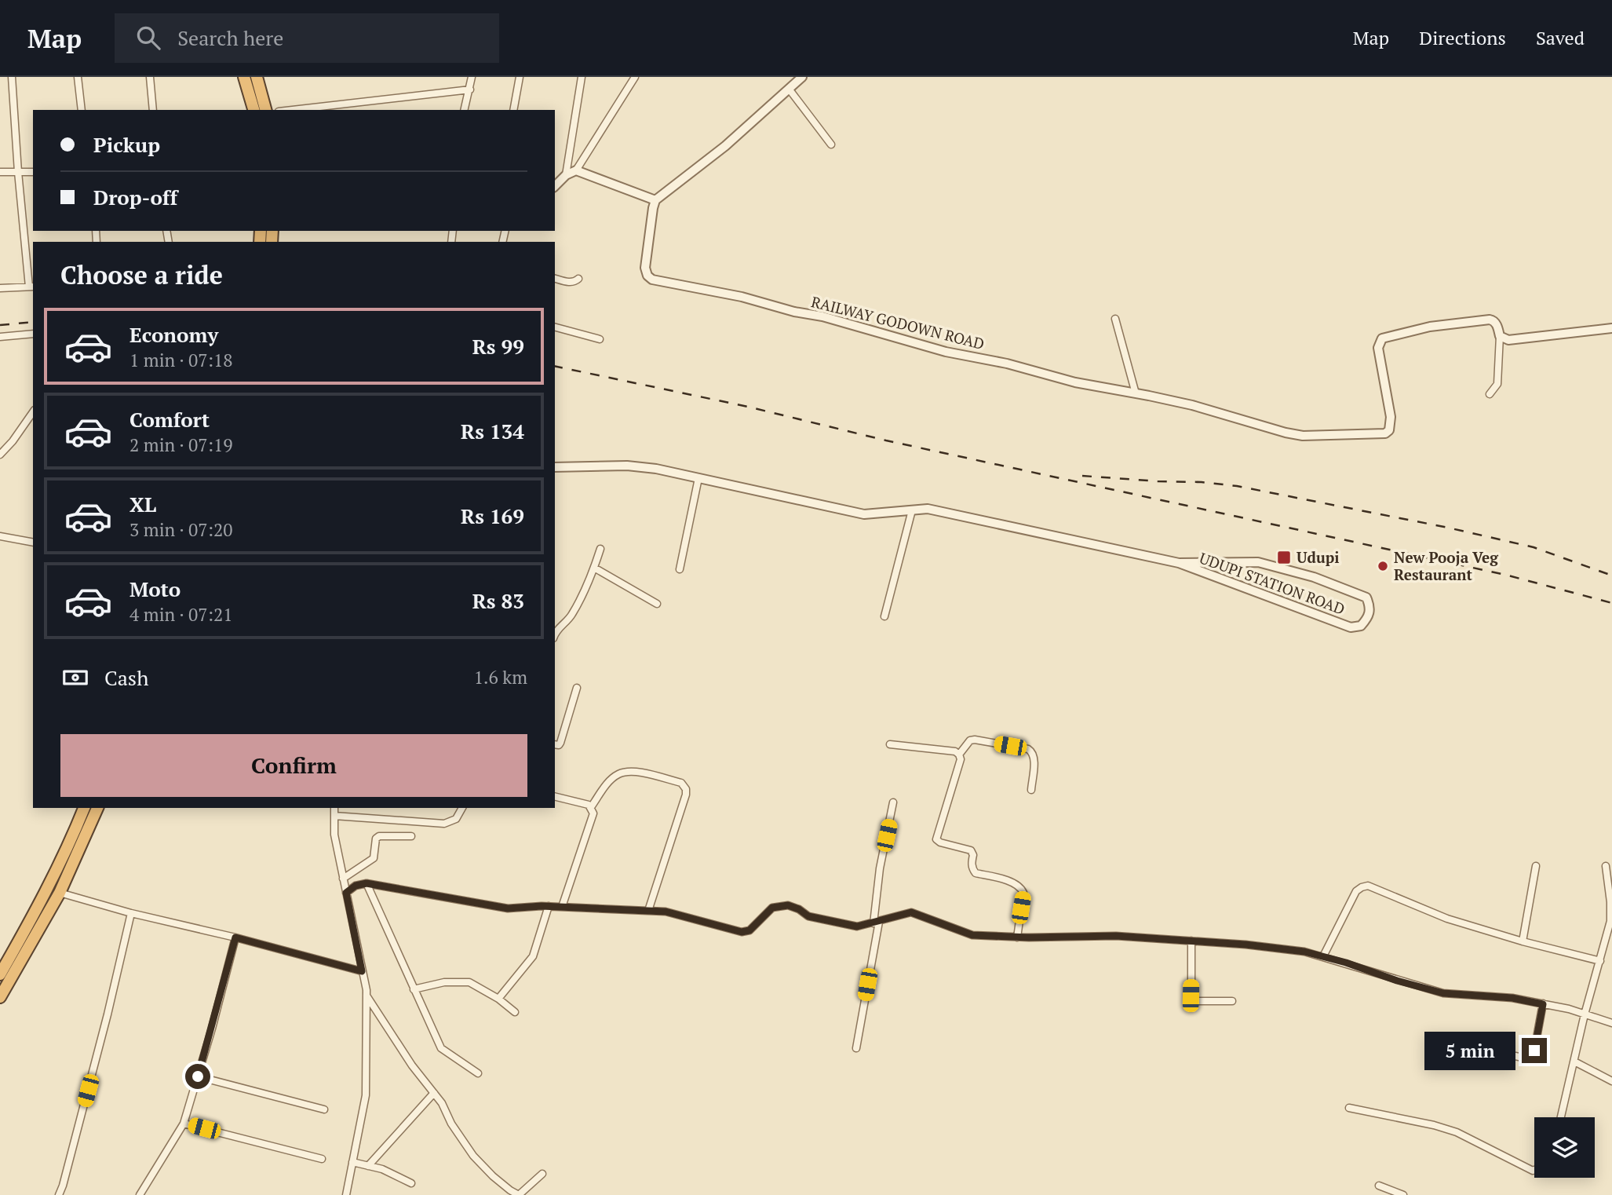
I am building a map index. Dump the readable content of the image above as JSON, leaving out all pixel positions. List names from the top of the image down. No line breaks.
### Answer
{"streets":{"street":["RAILWAY GODOWN ROAD","UDUPI STATION ROAD"]},"places":{"transit":["Udupi"],"other":["New Pooja Veg Restaurant"]},"page":{"header":"Map","search":"Search here","nav":["Map","Directions","Saved"],"banner":["Pickup","Drop-off"],"heading":"Choose a ride","list":[{"name":"Economy","note":"1 min · 07:18","value":"Rs 99"},{"name":"Comfort","note":"2 min · 07:19","value":"Rs 134"},{"name":"XL","note":"3 min · 07:20","value":"Rs 169"},{"name":"Moto","note":"4 min · 07:21","value":"Rs 83"}],"pay":["Cash","1.6 km"],"buttons":"Confirm","bubble":"5 min"}}
